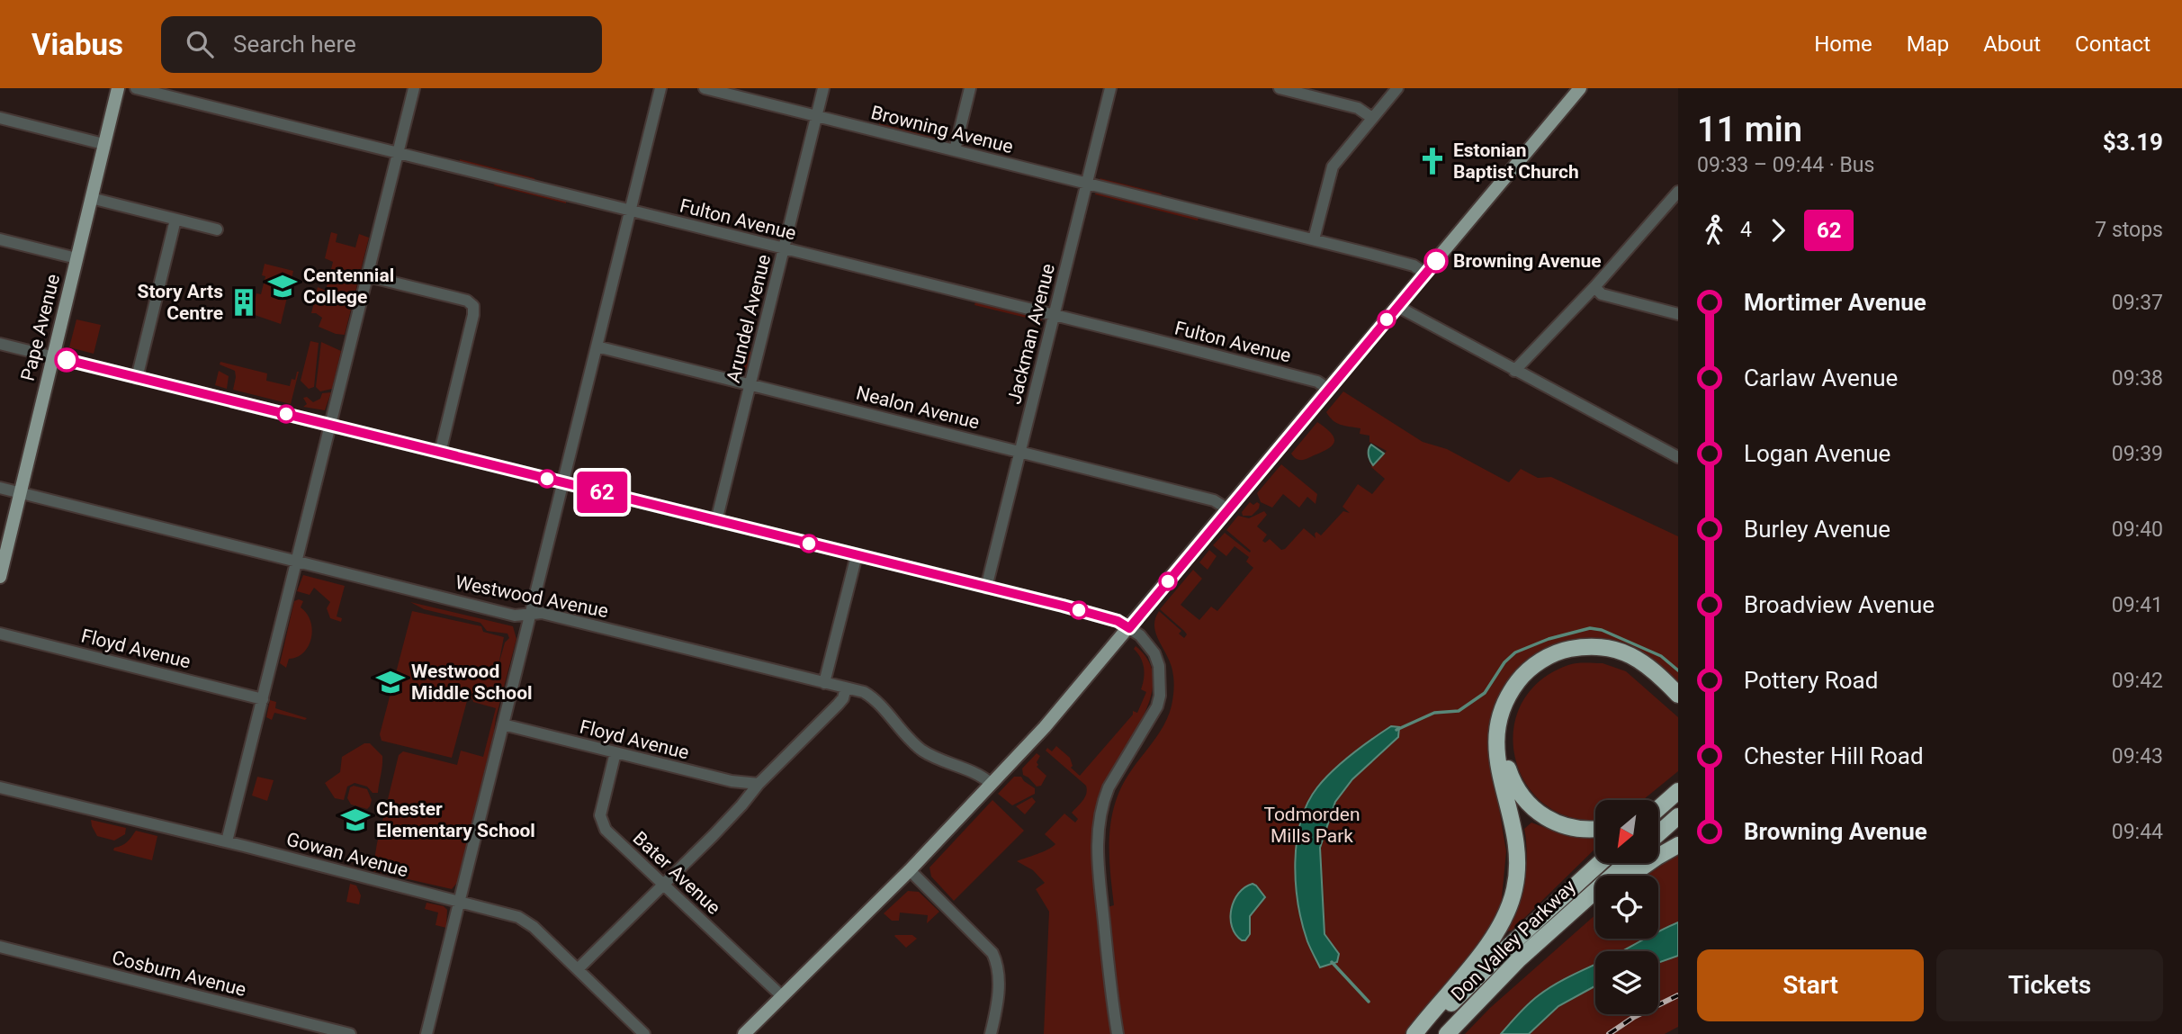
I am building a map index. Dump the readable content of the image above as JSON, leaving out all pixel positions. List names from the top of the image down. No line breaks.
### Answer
{"streets":{"highway":["Don Valley Parkway"],"main road":["Pape Avenue"],"street":["Browning Avenue","Fulton Avenue","Arundel Avenue","Jackman Avenue","Nealon Avenue","Westwood Avenue","Floyd Avenue","Gowan Avenue","Bater Avenue","Cosburn Avenue"]},"crossings":[["Browning Avenue","Arundel Avenue"],["Browning Avenue","Jackman Avenue"],["Fulton Avenue","Arundel Avenue"],["Fulton Avenue","Jackman Avenue"],["Arundel Avenue","Nealon Avenue"],["Pape Avenue","Westwood Avenue"],["Jackman Avenue","Nealon Avenue"],["Floyd Avenue","Bater Avenue"]],"parks":["Todmorden Mills Park"],"places":{"church":["Estonian Baptist Church"],"other":["Browning Avenue"],"school or university":["Centennial College","Westwood Middle School","Chester Elementary School"],"building":["Story Arts Centre"]},"lines":["bus line 62"],"north":"bottom left","page":{"header":"Viabus","search":"Search here","nav":["Home","Map","About","Contact"],"on_map":"62","heading":["11 min","09:33 – 09:44 · Bus","$3.19"],"legs":["4","62","7 stops"],"list":[{"name":"Mortimer Avenue","value":"09:37"},{"name":"Carlaw Avenue","value":"09:38"},{"name":"Logan Avenue","value":"09:39"},{"name":"Burley Avenue","value":"09:40"},{"name":"Broadview Avenue","value":"09:41"},{"name":"Pottery Road","value":"09:42"},{"name":"Chester Hill Road","value":"09:43"},{"name":"Browning Avenue","value":"09:44"}],"buttons":["Start","Tickets"]}}
